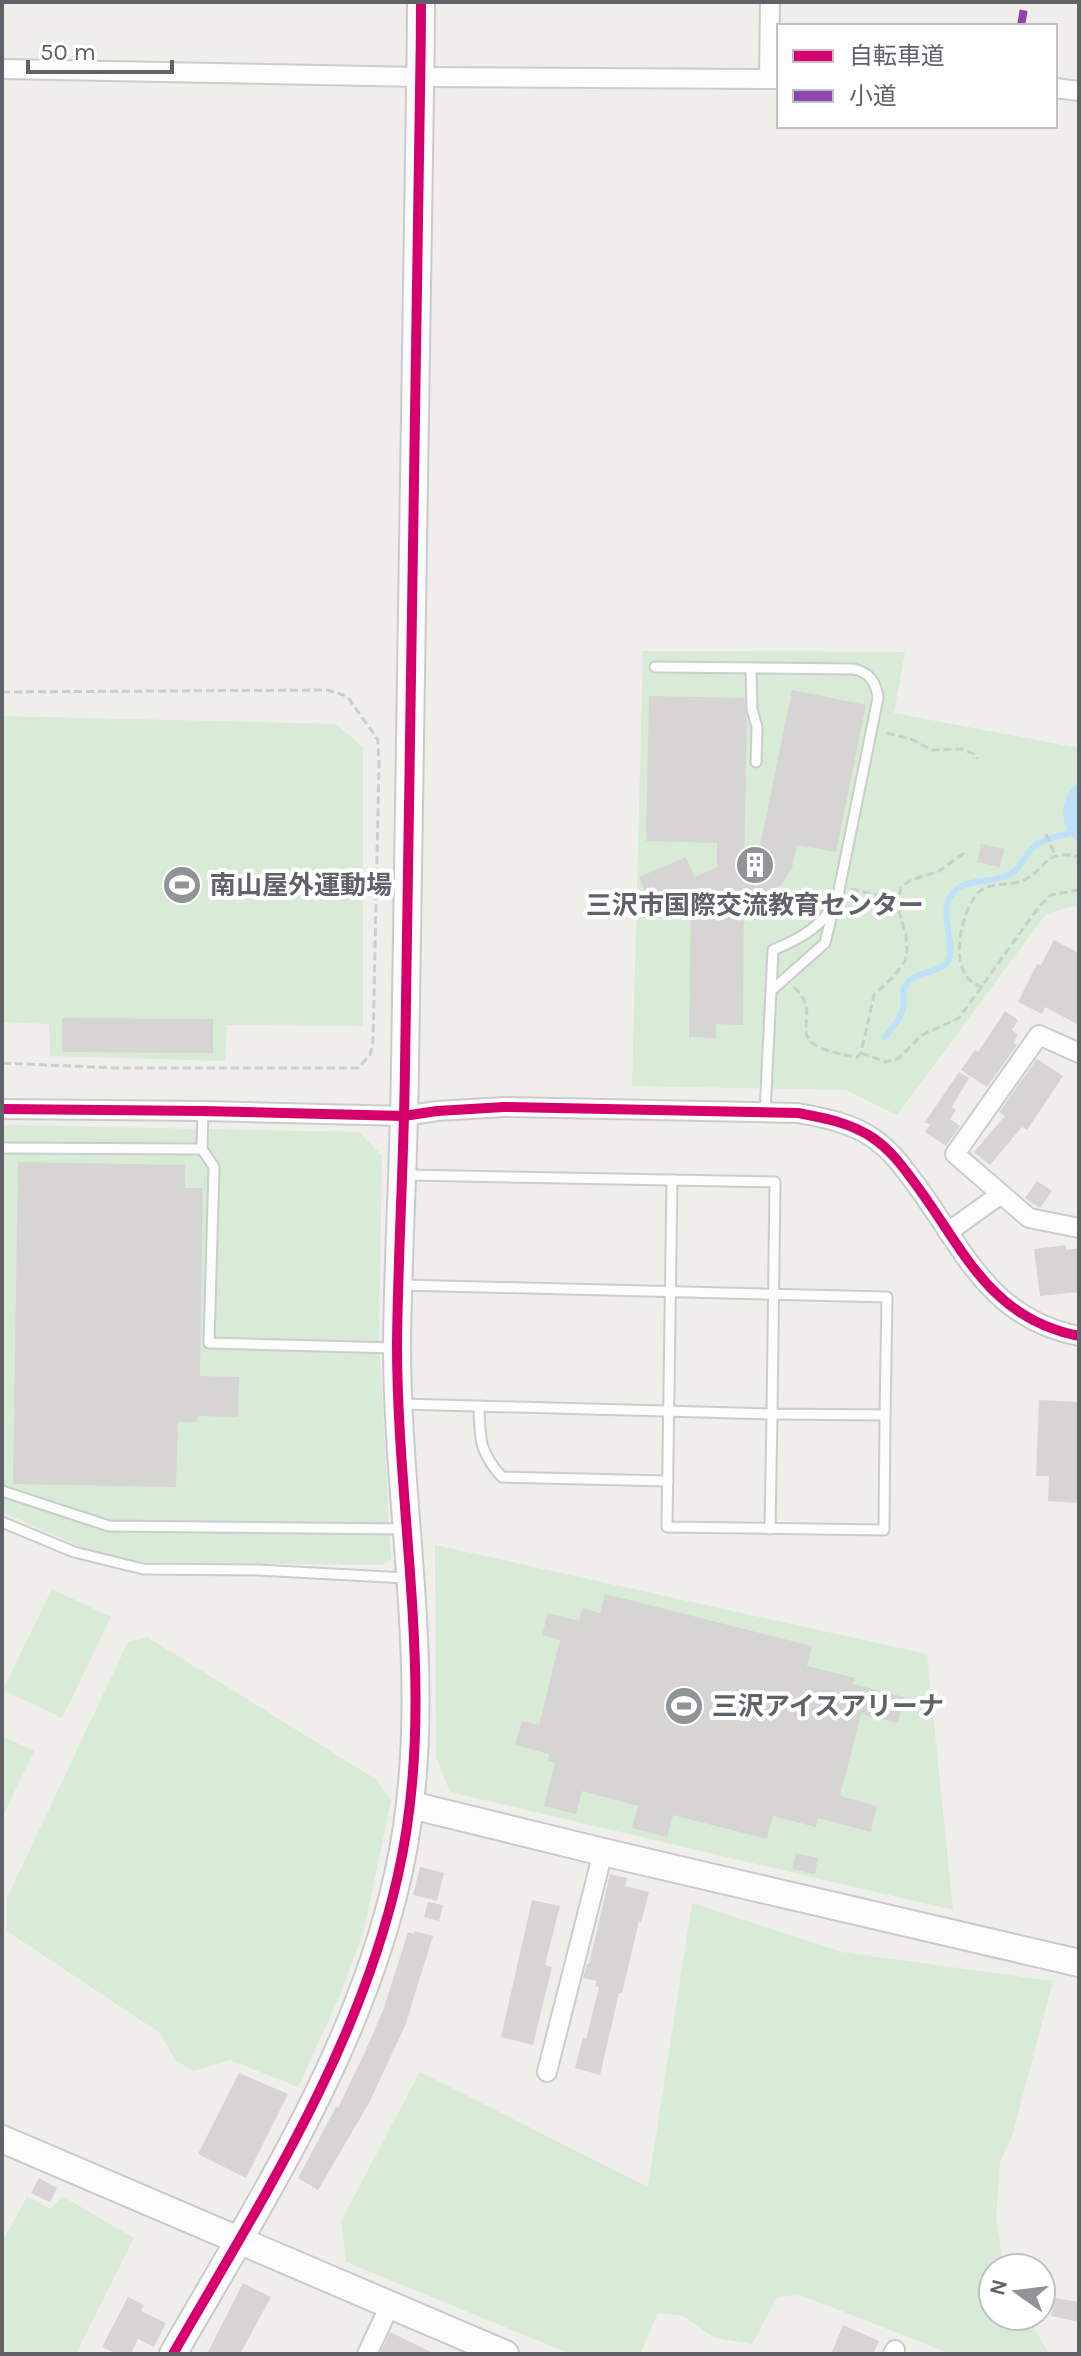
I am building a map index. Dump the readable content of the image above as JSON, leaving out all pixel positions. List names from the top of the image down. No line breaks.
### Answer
{"places":{"building":["三沢市国際交流教育センター"],"sports":["南山屋外運動場","三沢アイスアリーナ"]},"legend":["自転車道","小道"],"scale_bar":"50 m","north":"left"}
